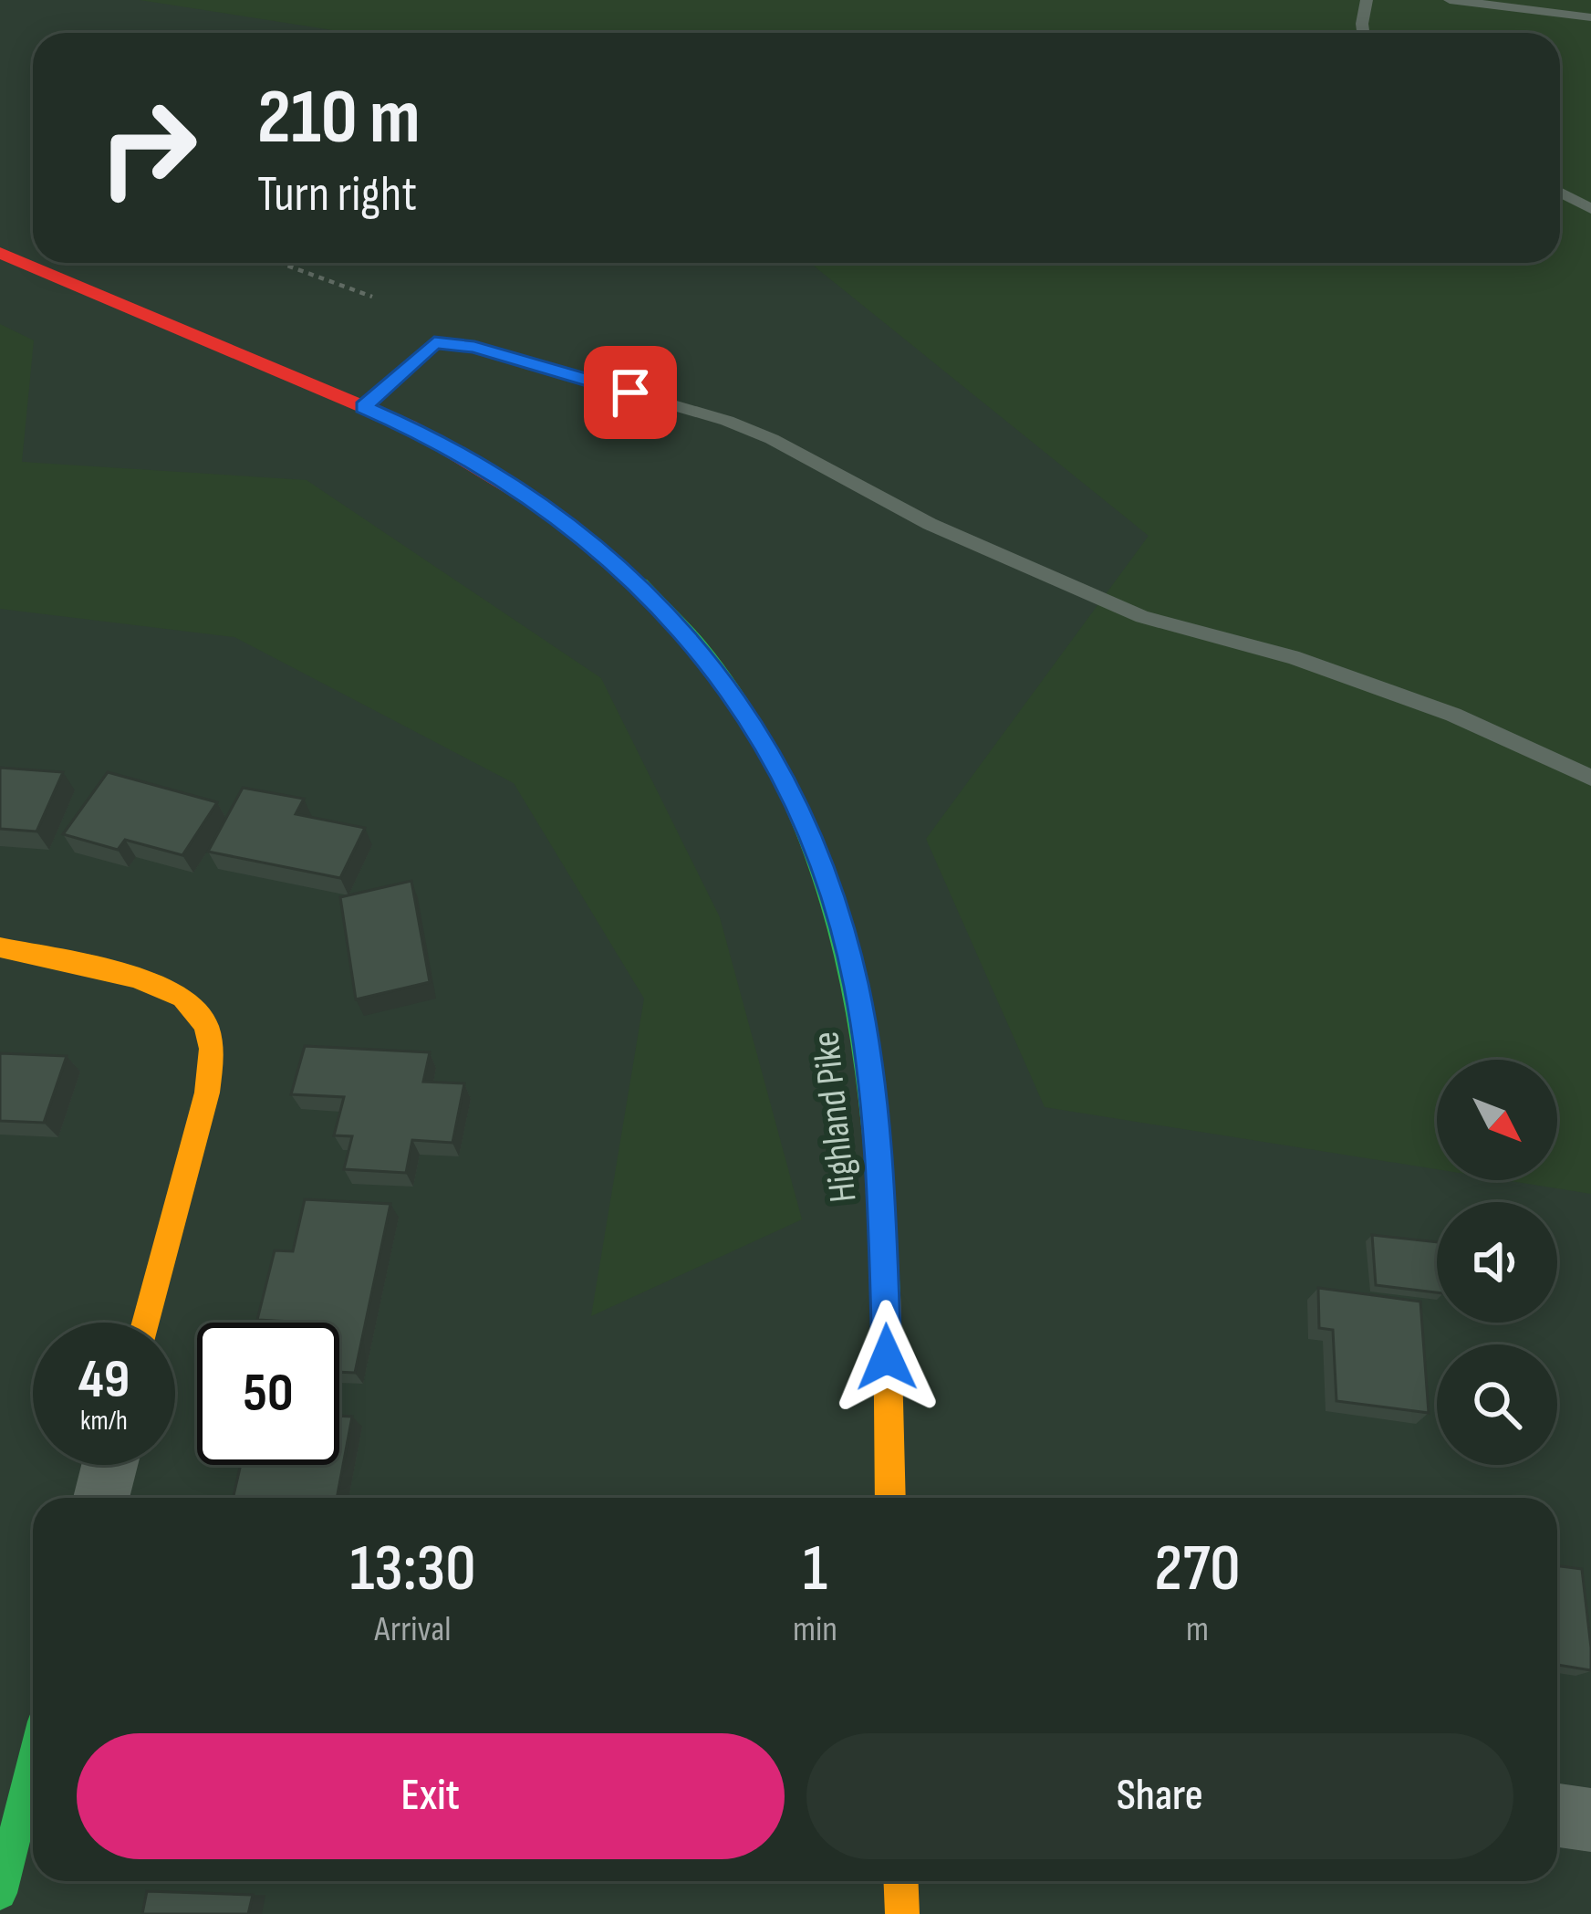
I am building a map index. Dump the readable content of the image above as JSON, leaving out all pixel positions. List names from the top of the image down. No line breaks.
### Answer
{"streets":{"main road":["Highland Pike"]},"north":"bottom right","page":{"turn":["210 m","Turn right"],"speed":"49 km/h","limit":"50","eta":["13:30","Arrival","1","min","270","m"],"buttons":["Exit","Share"]}}
